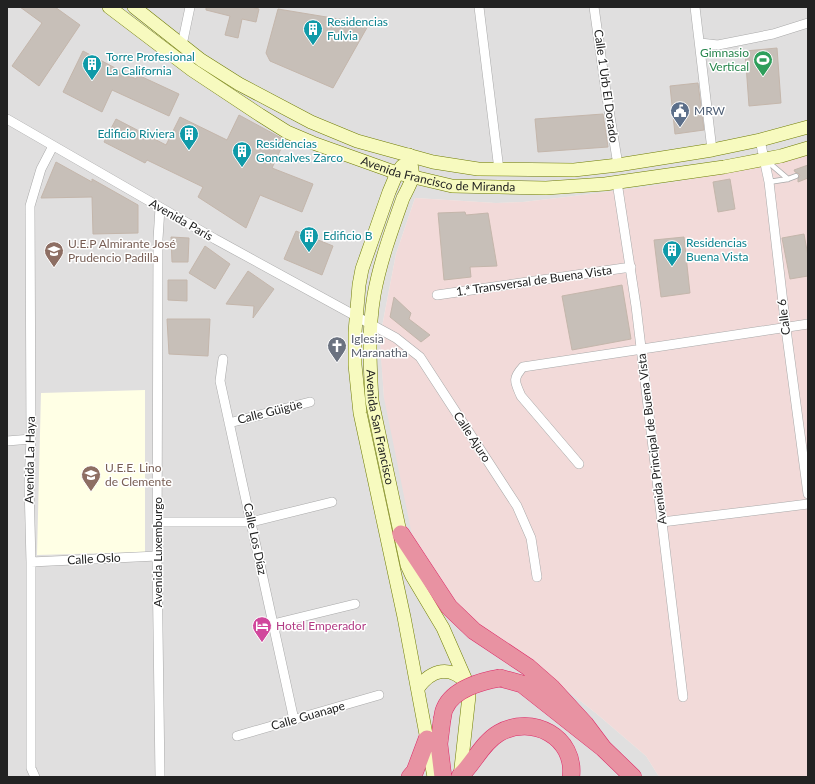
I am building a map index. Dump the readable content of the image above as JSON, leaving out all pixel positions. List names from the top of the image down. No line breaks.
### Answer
{"streets":{"main road":["Avenida Francisco de Miranda","Avenida San Francisco"],"street":["Calle 1 Urb El Dorado","Avenida París","1.ª Transversal de Buena Vista","Calle 6","Calle Güigüe","Calle Ajuro","Avenida Principal de Buena Vista","Avenida La Haya","Calle Los Díaz","Avenida Luxemburgo","Calle Oslo","Calle Guanape"]},"crossings":[["Calle 1 Urb El Dorado","Avenida Francisco de Miranda"],["Avenida Francisco de Miranda","Calle 6"],["Avenida Francisco de Miranda","Avenida San Francisco"],["Avenida Francisco de Miranda","Avenida Principal de Buena Vista"],["Avenida París","Avenida San Francisco"],["Avenida París","Calle Ajuro"],["Avenida París","Avenida La Haya"],["Avenida París","Avenida Luxemburgo"],["1.ª Transversal de Buena Vista","Avenida Principal de Buena Vista"],["Calle Güigüe","Calle Los Díaz"],["Avenida San Francisco","Calle Ajuro"],["Avenida La Haya","Calle Oslo"],["Calle Los Díaz","Calle Guanape"],["Avenida Luxemburgo","Calle Oslo"]],"places":{"building":["Residencias Fulvia","Torre Profesional La California","Edificio Riviera","Residencias Goncalves Zarco","Edificio B","Residencias Buena Vista"],"sports":["Gimnasio Vertical"],"public building":["MRW"],"school or university":["U.E.P Almirante José Prudencio Padilla","U.E.E. Lino de Clemente"],"church":["Iglesia Maranatha"],"hotel":["Hotel Emperador"]}}
